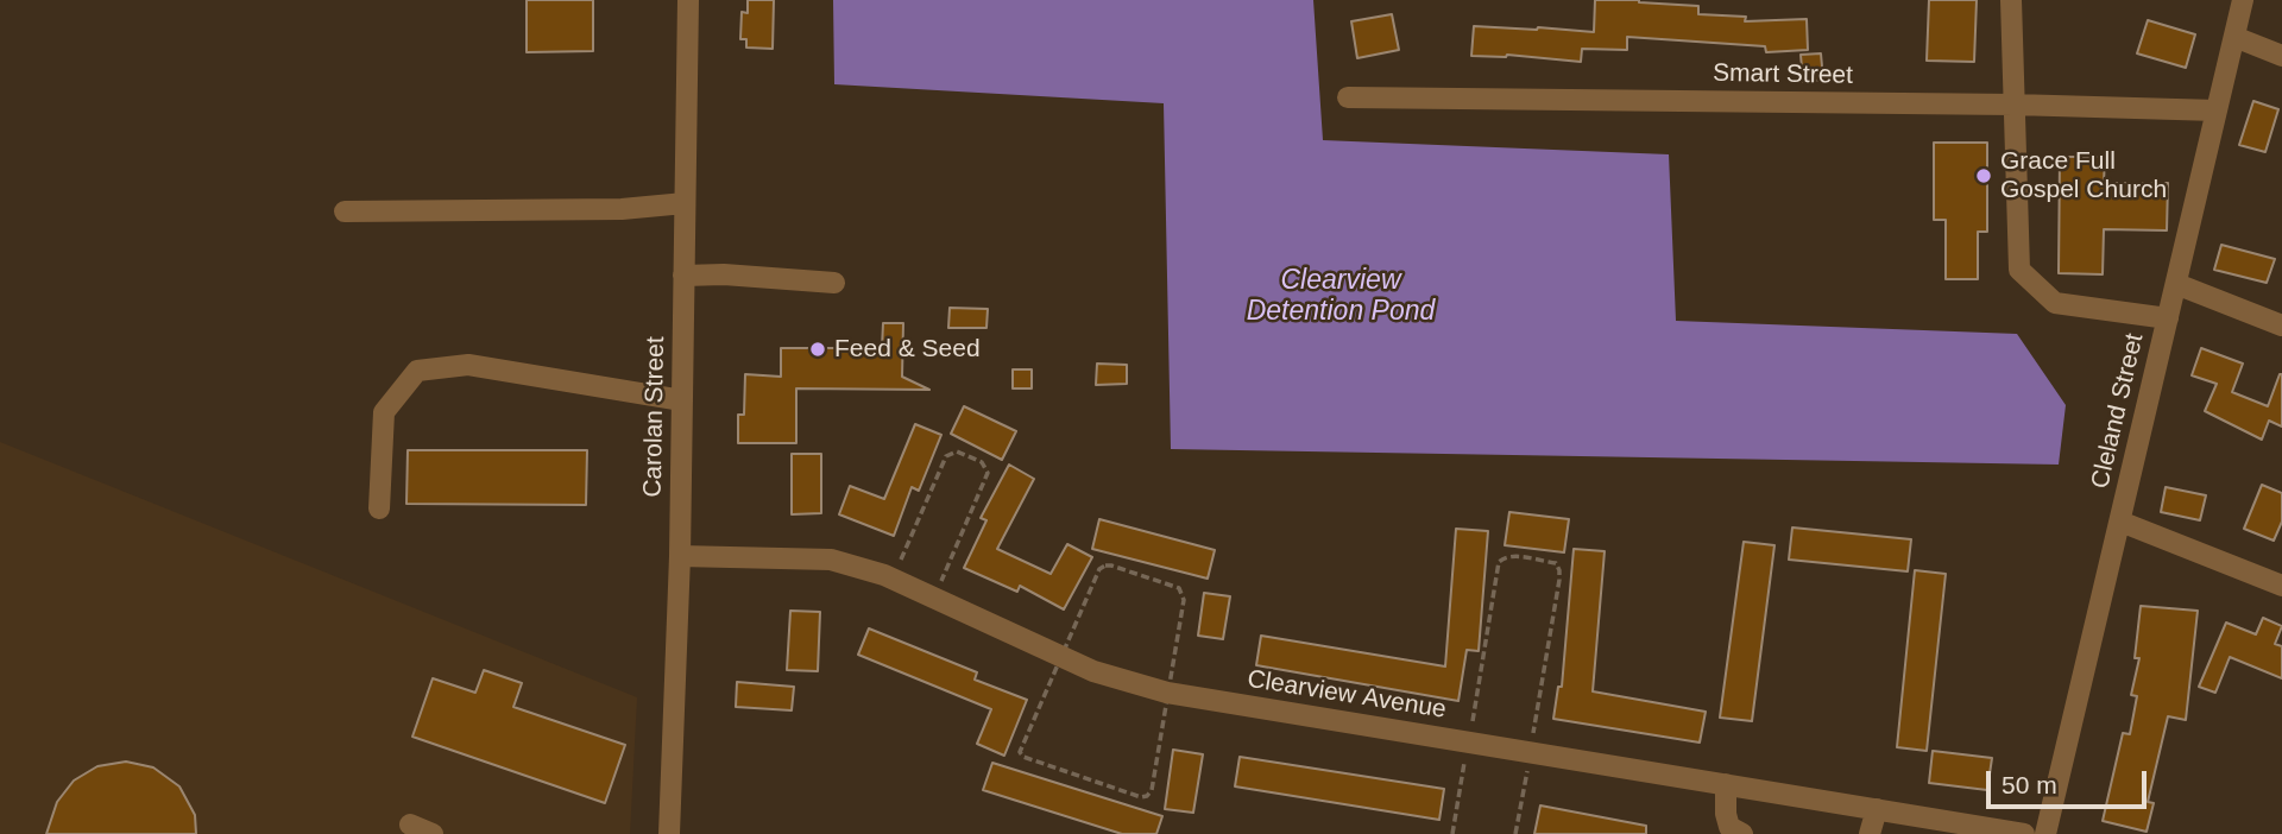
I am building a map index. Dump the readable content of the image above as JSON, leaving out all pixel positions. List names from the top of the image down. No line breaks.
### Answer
{"streets":{"street":["Smart Street","Cleland Street","Carolan Street","Clearview Avenue"]},"crossings":[["Smart Street","Cleland Street"],["Carolan Street","Clearview Avenue"]],"water":["Clearview Detention Pond"],"places":["Grace Full Gospel Church","Feed & Seed"],"scale_bar":"50 m"}
